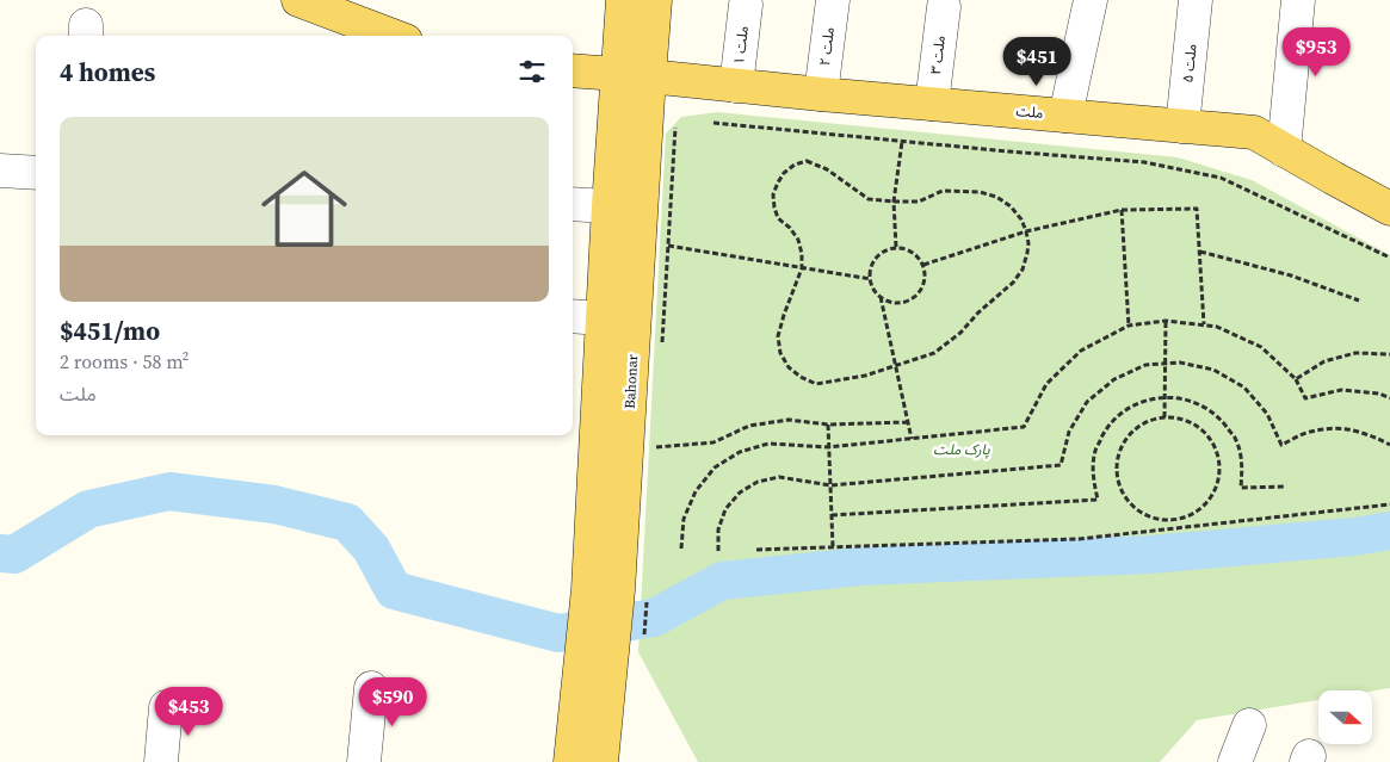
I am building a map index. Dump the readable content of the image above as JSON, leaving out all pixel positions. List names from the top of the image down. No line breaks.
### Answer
{"streets":{"main road":["ملت","Bahonar"],"street":["ملت ۱","۲ ملت","۳ ملت","۵ ملت"]},"crossings":[["ملت ۱","ملت"],["۲ ملت","ملت"],["۳ ملت","ملت"],["۵ ملت","ملت"],["ملت","Bahonar"]],"parks":["پارک ملت"],"north":"right","page":{"price":["$953","$451","$590","$453"],"heading":"4 homes","list":[{"name":"$451/mo","note":"2 rooms · 58 m² · ملت"}]}}
